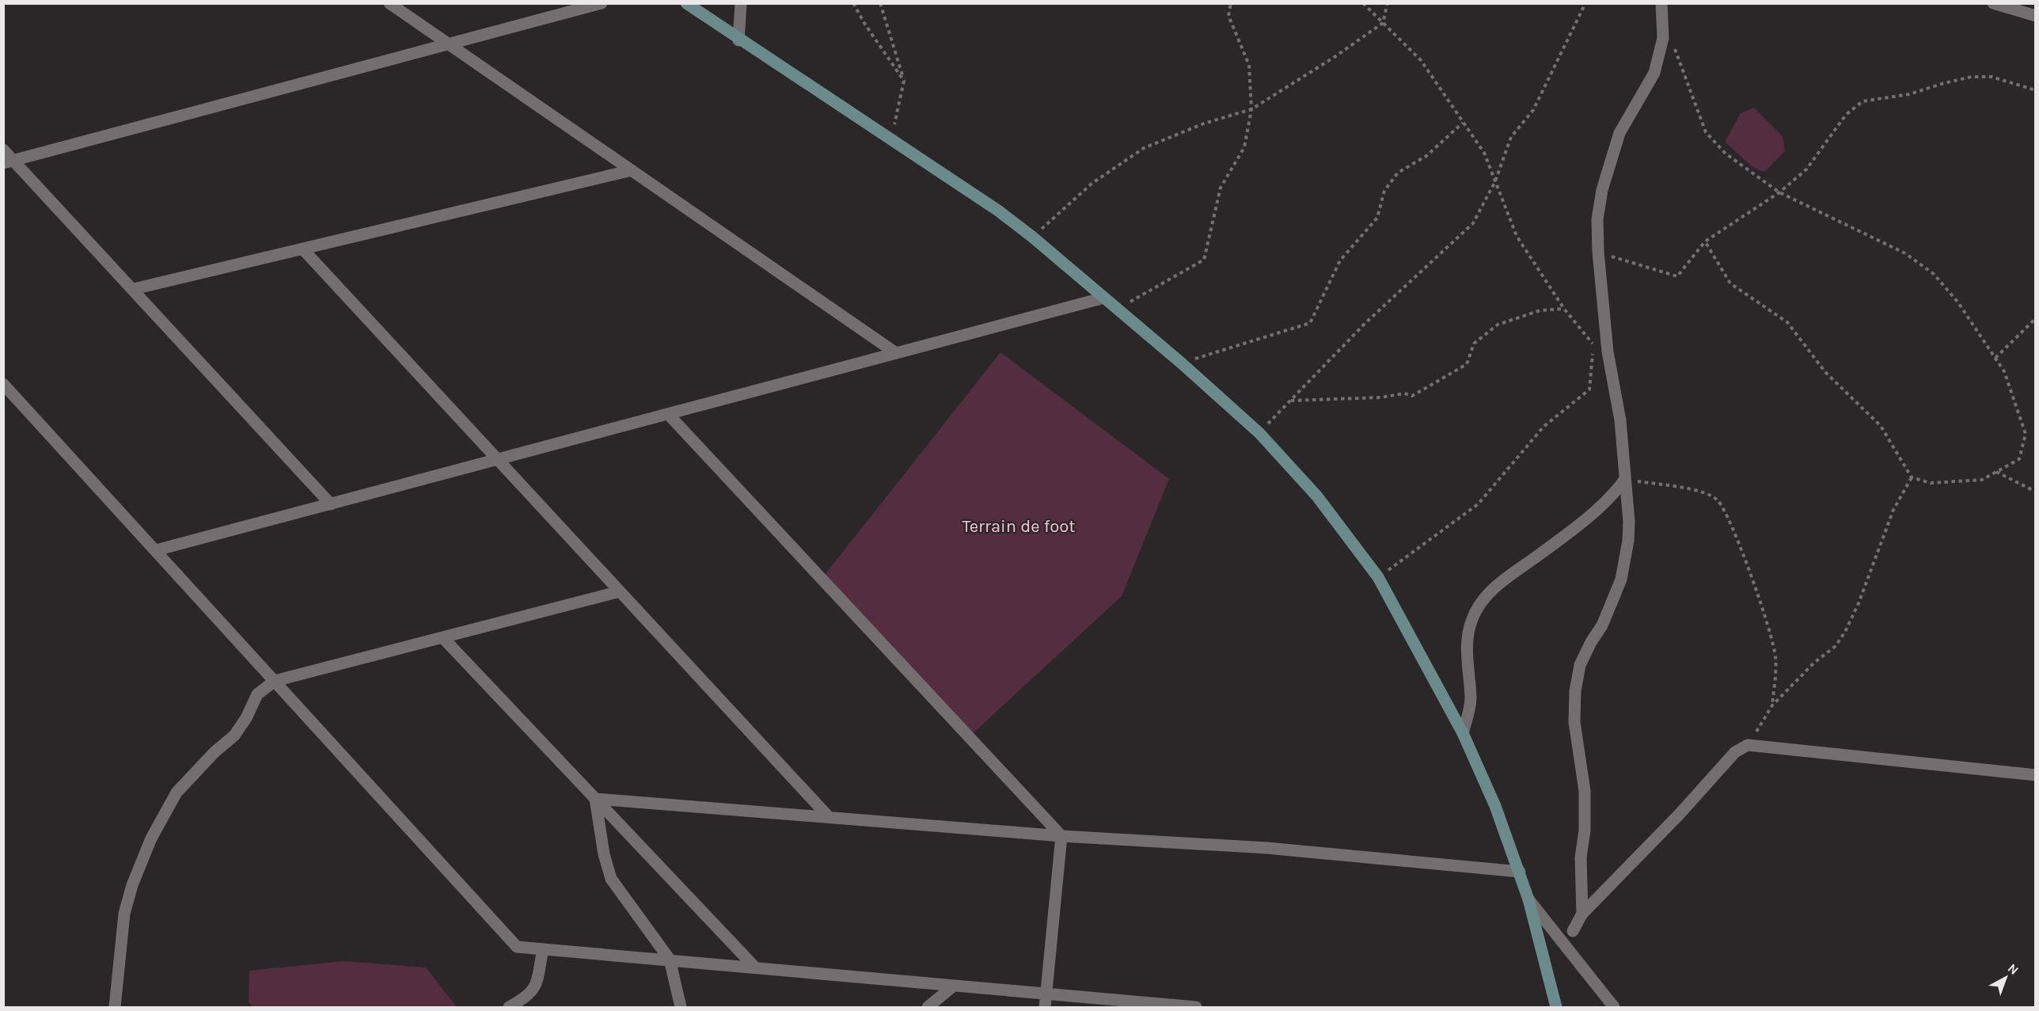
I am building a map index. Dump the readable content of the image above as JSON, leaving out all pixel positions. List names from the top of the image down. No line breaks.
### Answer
{"parks":["Terrain de foot"],"north":"top right"}
